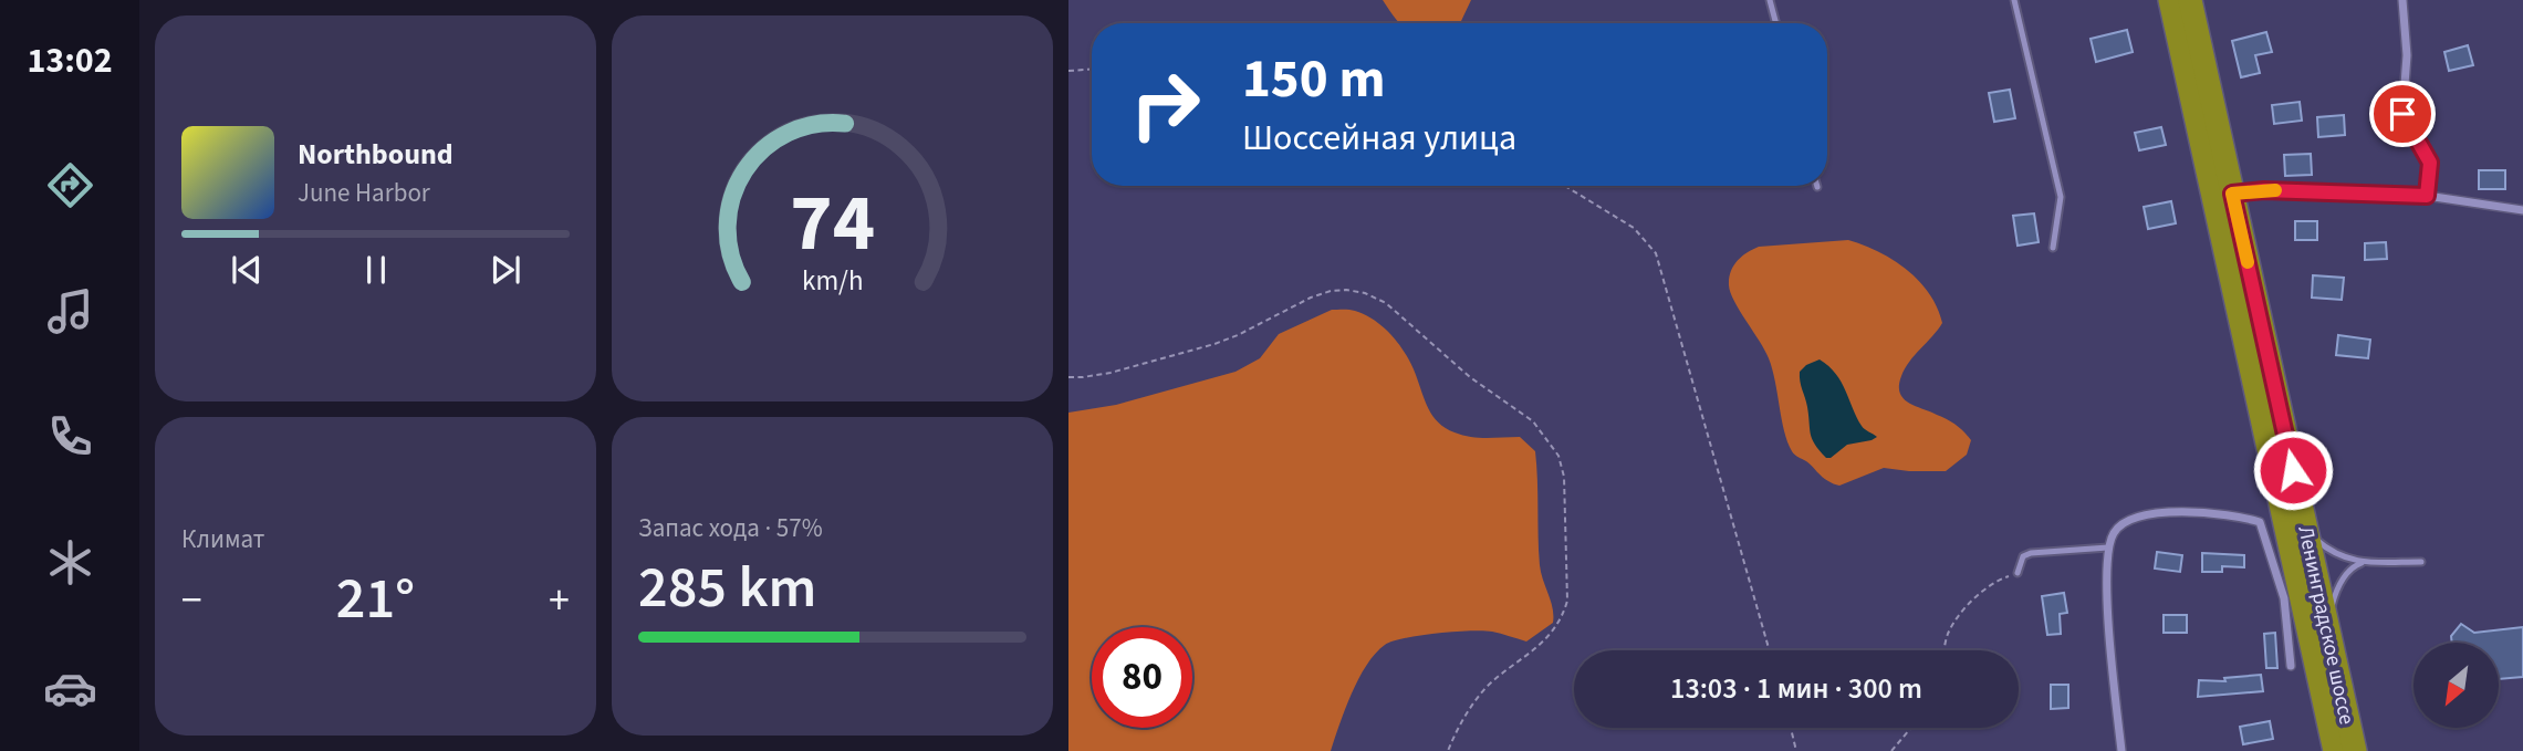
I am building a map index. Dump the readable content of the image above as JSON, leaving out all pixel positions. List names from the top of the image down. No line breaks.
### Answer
{"streets":{"highway":["Ленинградское шоссе"]},"north":"bottom left","page":{"tabs":"13:02","turn":["150 m","Шоссейная улица"],"song":["Northbound","June Harbor"],"tile":["Климат",["Запас хода · 57%","285 km"]],"heat":["−","21°","+"],"limit":"80","trip":"13:03 · 1 мин · 300 m","gauge":["74","km/h"]}}
